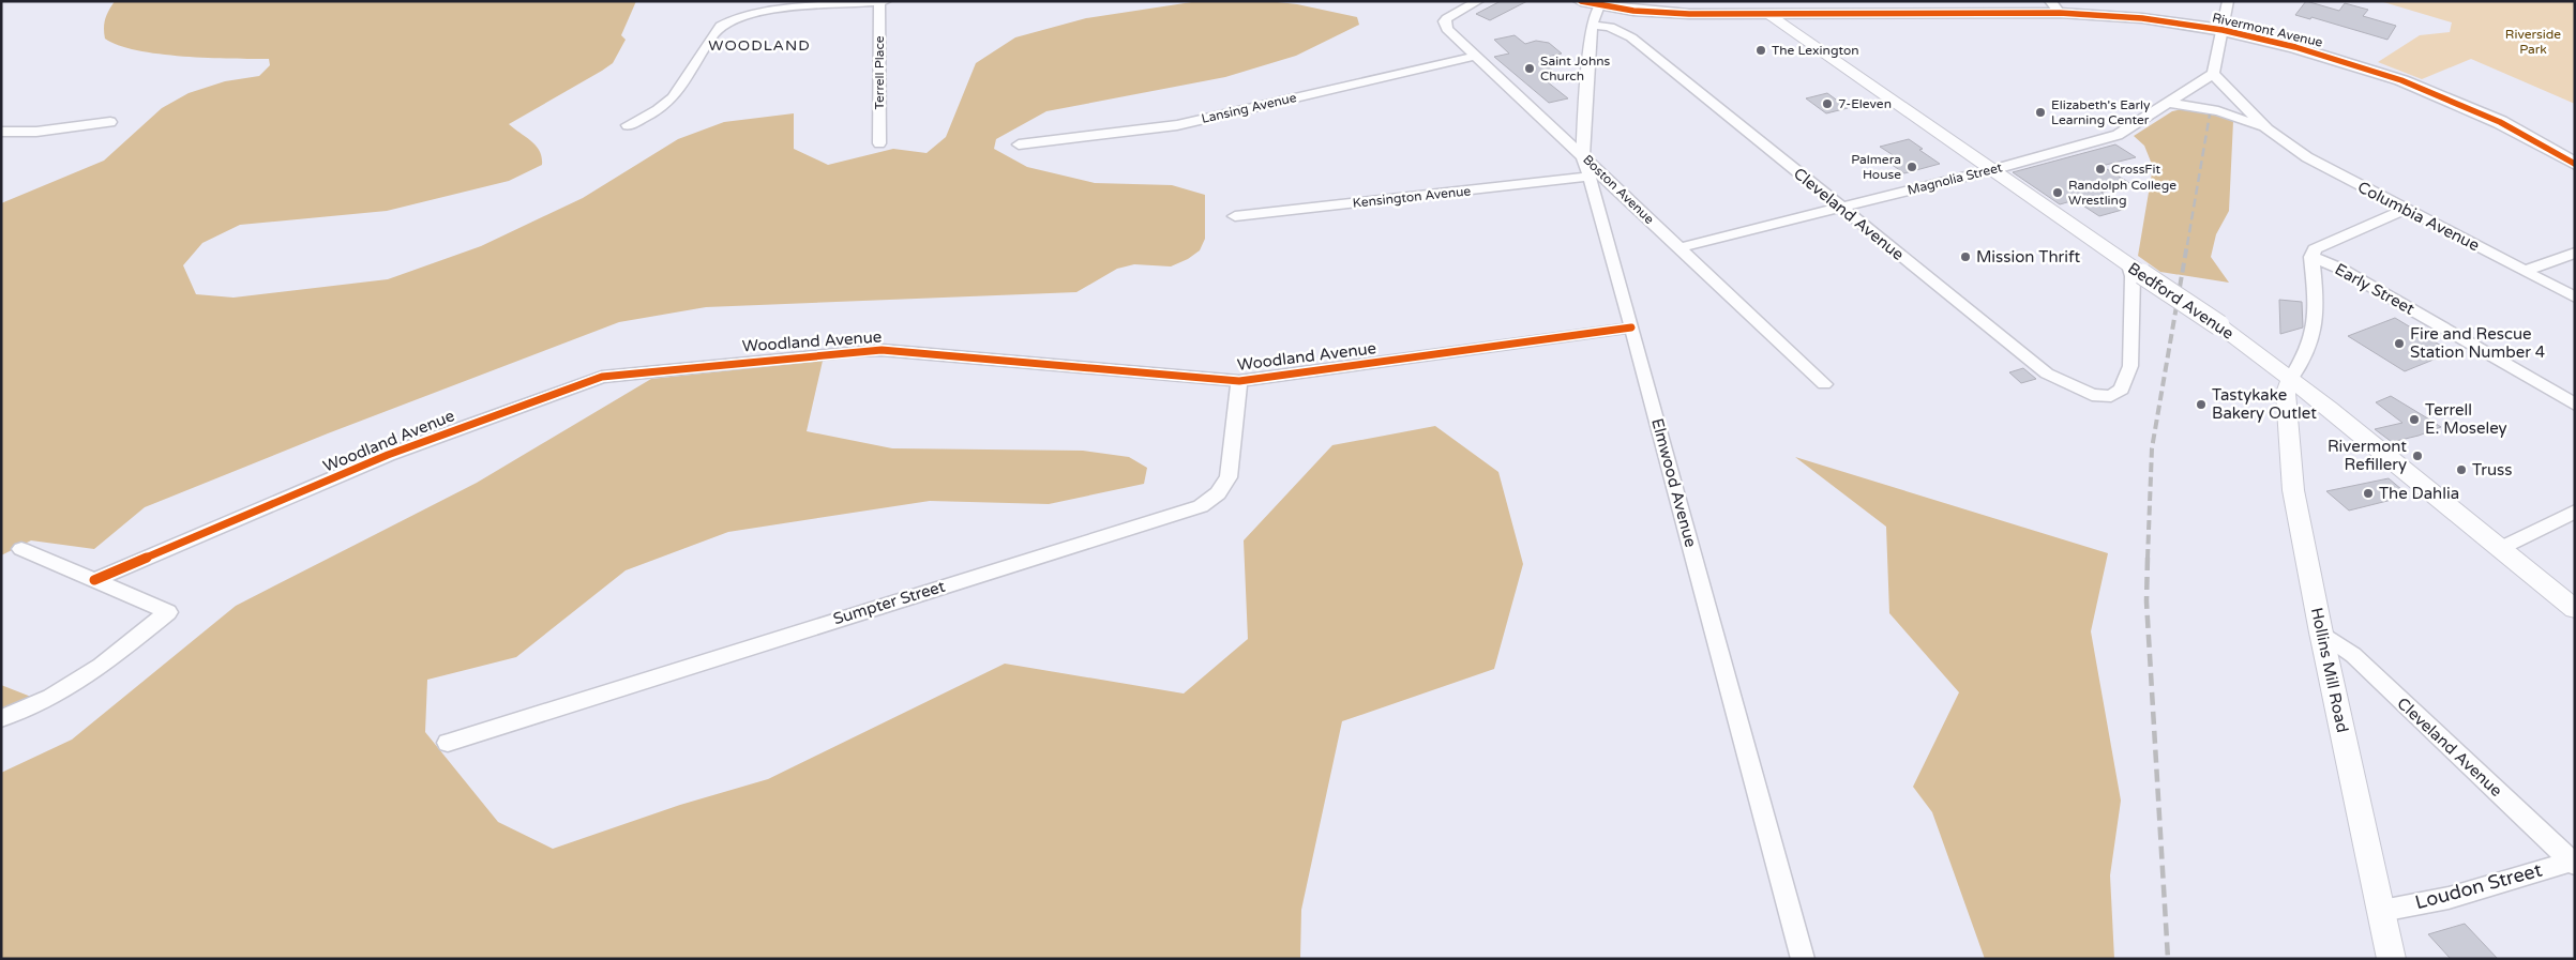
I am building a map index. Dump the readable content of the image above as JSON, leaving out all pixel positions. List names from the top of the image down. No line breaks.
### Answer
{"streets":{"main road":["Rivermont Avenue"],"street":["Terrell Place","Lansing Avenue","Magnolia Street","Boston Avenue","Kensington Avenue","Cleveland Avenue","Columbia Avenue","Early Street","Bedford Avenue","Woodland Avenue","Elmwood Avenue","Sumpter Street","Hollins Mill Road","Loudon Street"]},"crossings":[["Rivermont Avenue","Bedford Avenue"],["Rivermont Avenue","Elmwood Avenue"],["Lansing Avenue","Boston Avenue"],["Magnolia Street","Boston Avenue"],["Magnolia Street","Cleveland Avenue"],["Magnolia Street","Columbia Avenue"],["Magnolia Street","Bedford Avenue"],["Boston Avenue","Elmwood Avenue"],["Kensington Avenue","Elmwood Avenue"],["Cleveland Avenue","Bedford Avenue"],["Cleveland Avenue","Elmwood Avenue"],["Cleveland Avenue","Hollins Mill Road"],["Cleveland Avenue","Loudon Street"],["Bedford Avenue","Hollins Mill Road"],["Woodland Avenue","Elmwood Avenue"],["Woodland Avenue","Sumpter Street"],["Hollins Mill Road","Loudon Street"]],"districts":["WOODLAND"],"parks":["Riverside Park"],"places":["The Lexington","Saint Johns Church","7-Eleven","Elizabeth's Early Learning Center","Palmera House","CrossFit","Randolph College Wrestling","Mission Thrift","Fire and Rescue Station Number 4","Tastykake Bakery Outlet","Terrell E. Moseley","Rivermont Refillery","Truss","The Dahlia"]}
